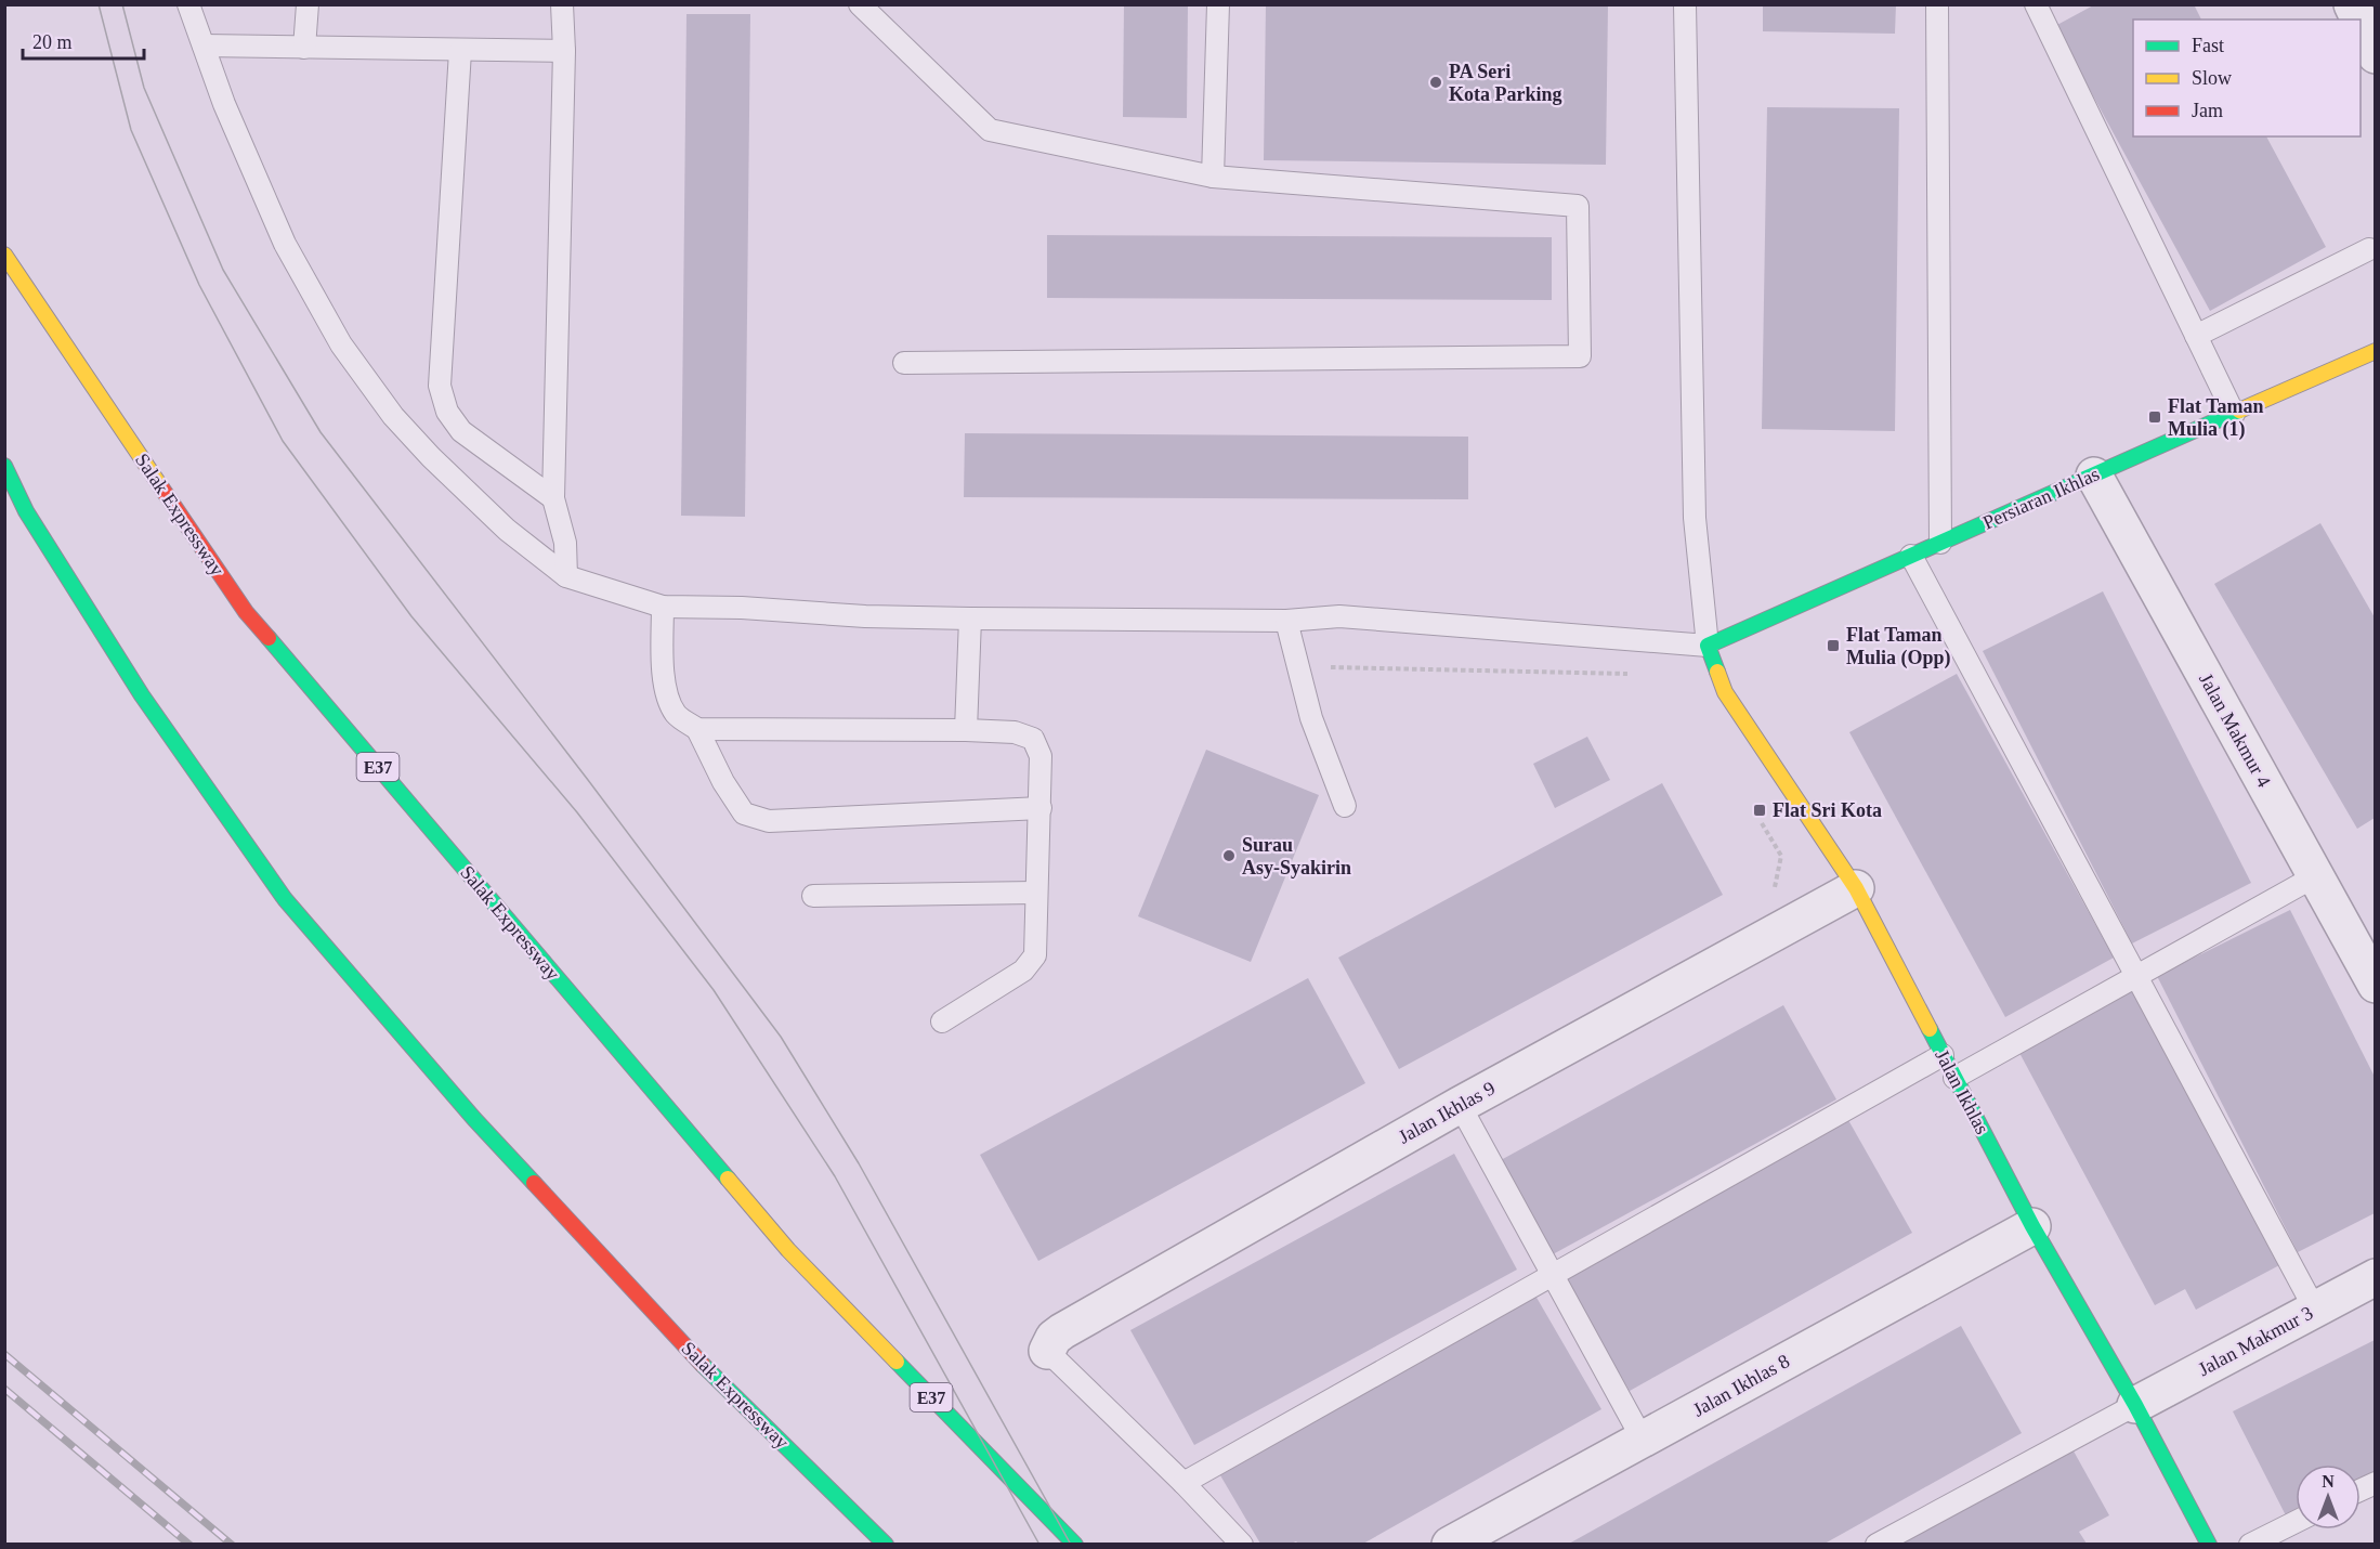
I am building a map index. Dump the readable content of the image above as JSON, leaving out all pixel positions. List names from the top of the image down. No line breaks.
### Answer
{"streets":{"main road":["Persiaran Ikhlas","Salak Expressway","E37","Jalan Ikhlas"],"street":["Jalan Makmur 4","Jalan Ikhlas 9","Jalan Makmur 3","Jalan Ikhlas 8"]},"crossings":[["Persiaran Ikhlas","Jalan Makmur 4"],["Persiaran Ikhlas","Jalan Ikhlas"],["Jalan Ikhlas","Jalan Ikhlas 9"],["Jalan Ikhlas","Jalan Makmur 3"],["Jalan Ikhlas","Jalan Ikhlas 8"]],"places":{"other":["PA Seri Kota Parking","Surau Asy-Syakirin"],"transit":["Flat Taman Mulia (1)","Flat Taman Mulia (Opp)","Flat Sri Kota"]},"legend":["Fast","Slow","Jam"],"scale_bar":"20 m","north":"top"}
